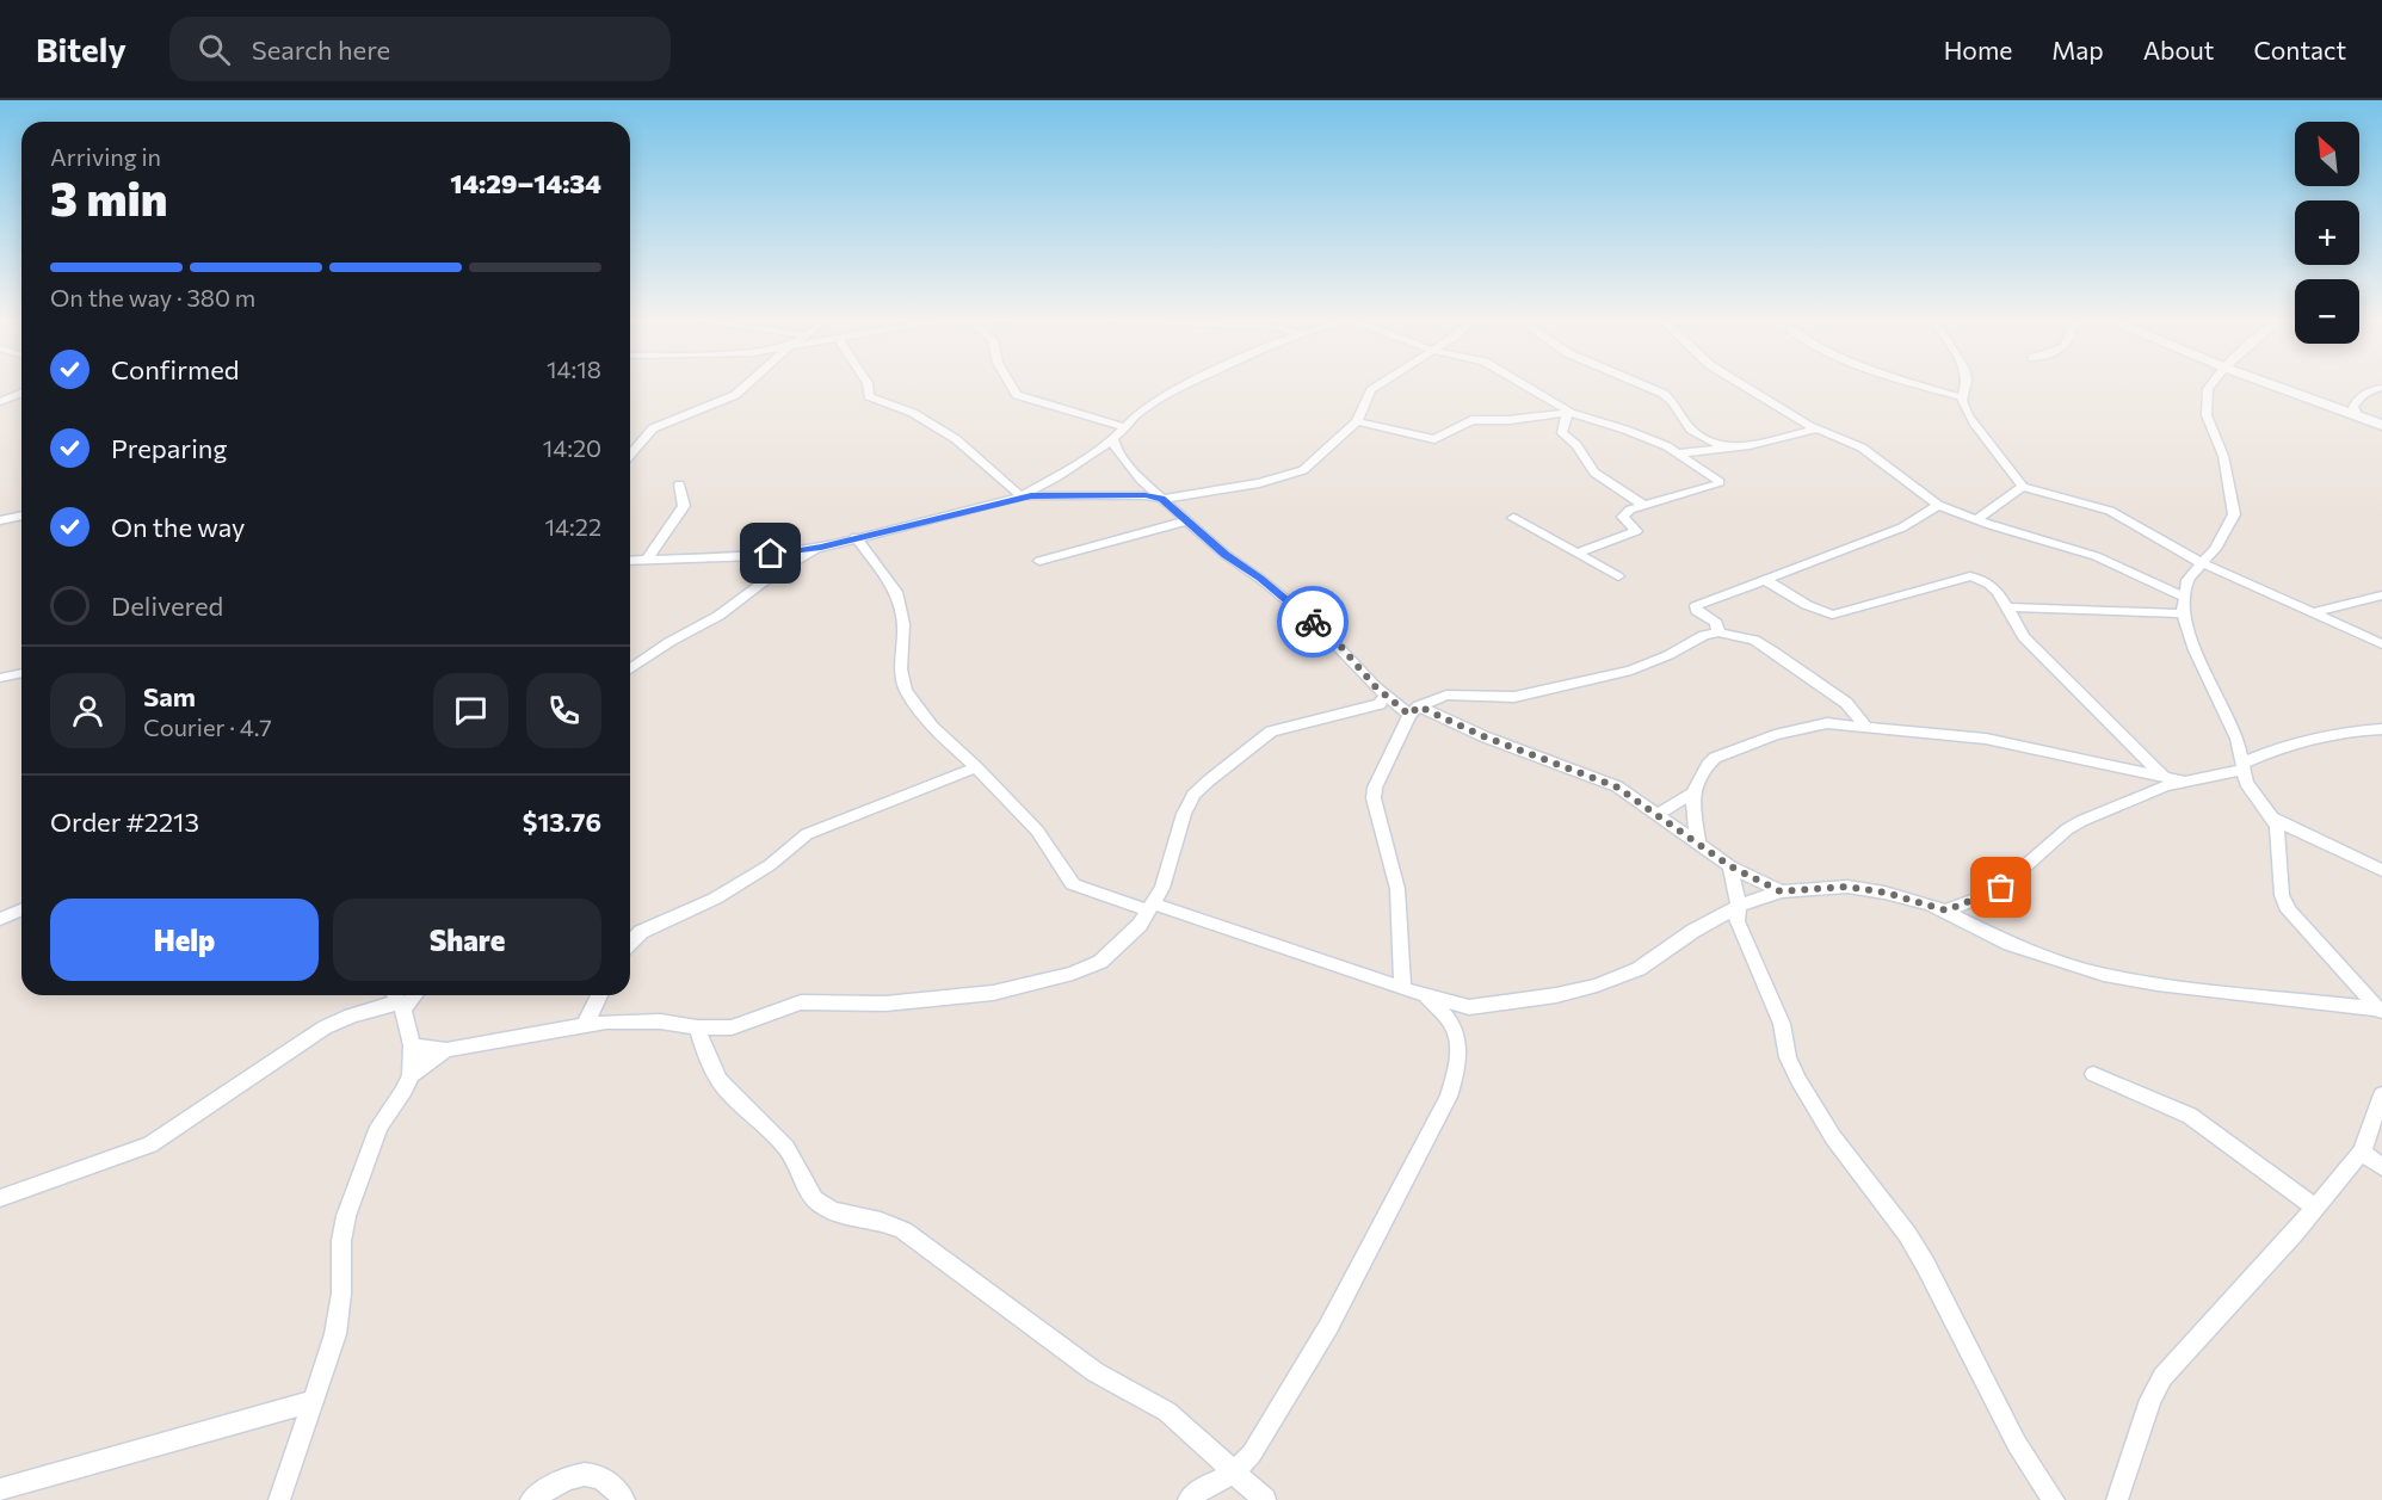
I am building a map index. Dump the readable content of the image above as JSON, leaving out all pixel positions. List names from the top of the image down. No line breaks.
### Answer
{"north":"top left","page":{"header":"Bitely","search":"Search here","nav":["Home","Map","About","Contact"],"map_buttons":["+","−"],"heading":["3 min","Arriving in","14:29–14:34"],"panel":["Sam","Courier · 4.7","Order #2213","$13.76"],"bar":"On the way · 380 m","list":[["Confirmed","14:18"],["Preparing","14:20"],["On the way","14:22"],"Delivered"],"buttons":["Help","Share"]}}
